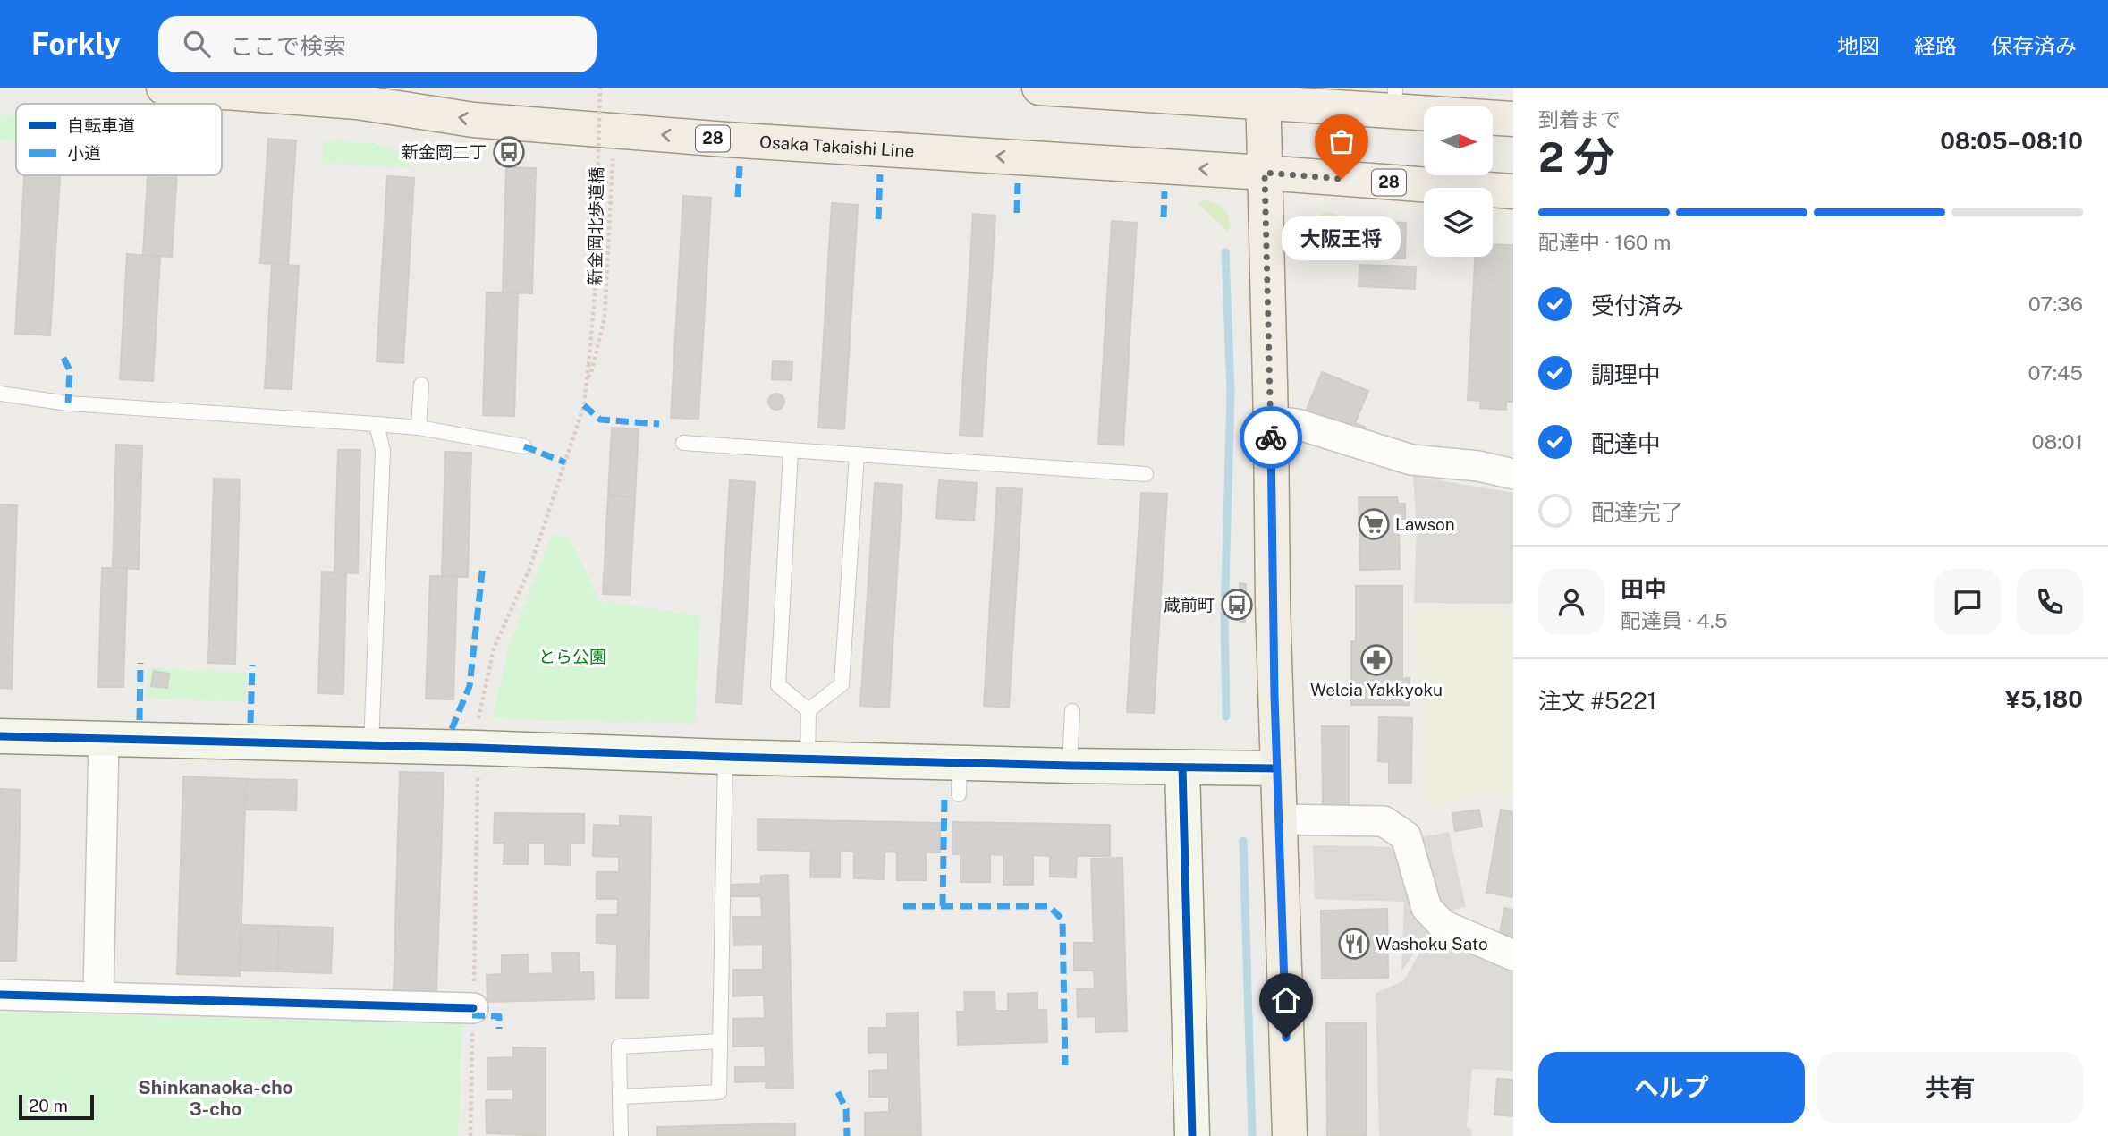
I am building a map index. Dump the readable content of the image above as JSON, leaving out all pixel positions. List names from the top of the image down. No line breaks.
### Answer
{"streets":{"main road":["28","Osaka Takaishi Line"],"path":["新金岡北歩道橋"]},"one_way":["Osaka Takaishi Line"],"districts":["Shinkanaoka-cho 3-cho"],"parks":["とら公園"],"places":{"bus stop":["新金岡二丁","蔵前町"],"other":["大阪王将"],"supermarket":["Lawson"],"pharmacy":["Welcia Yakkyoku"],"restaurant":["Washoku Sato"]},"legend":["自転車道","小道"],"scale_bar":"20 m","north":"right","page":{"header":"Forkly","search":"ここで検索","nav":["地図","経路","保存済み"],"heading":["2 分","到着まで","08:05–08:10"],"panel":["田中","配達員 · 4.5","注文 #5221","¥5,180"],"bar":"配達中 · 160 m","bubble":"大阪王将","list":[["受付済み","07:36"],["調理中","07:45"],["配達中","08:01"],"配達完了"],"buttons":["ヘルプ","共有"],"scale":"20 m"}}
